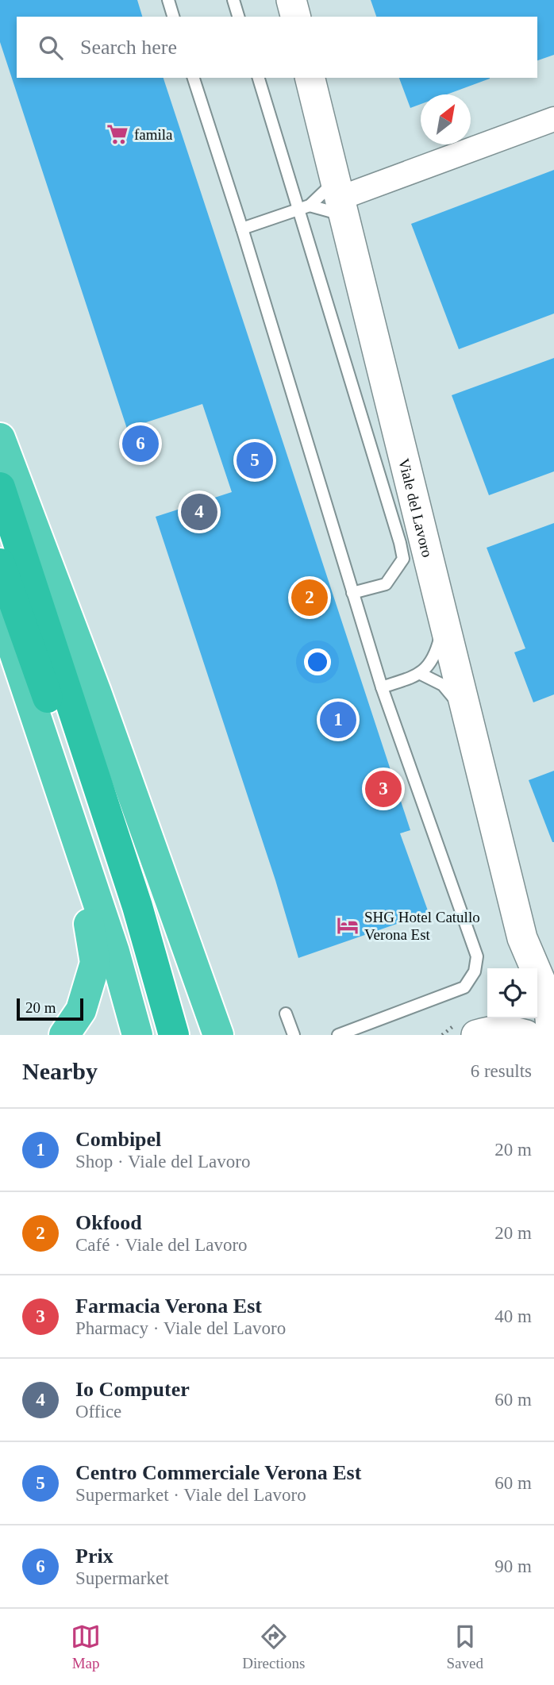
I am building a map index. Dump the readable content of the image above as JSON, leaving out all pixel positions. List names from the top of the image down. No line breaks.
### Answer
{"streets":{"street":["Viale del Lavoro"]},"places":{"supermarket":["famila"],"hotel":["SHG Hotel Catullo Verona Est"]},"scale_bar":"20 m","north":"top right","page":{"search":"Search here","pins":["6","5","4","2","1","3"],"scale":"20 m","heading":["Nearby","6 results"],"list":[{"mark":"1","name":"Combipel","note":"Shop · Viale del Lavoro","value":"20 m"},{"mark":"2","name":"Okfood","note":"Café · Viale del Lavoro","value":"20 m"},{"mark":"3","name":"Farmacia Verona Est","note":"Pharmacy · Viale del Lavoro","value":"40 m"},{"mark":"4","name":"Io Computer","note":"Office","value":"60 m"},{"mark":"5","name":"Centro Commerciale Verona Est","note":"Supermarket · Viale del Lavoro","value":"60 m"},{"mark":"6","name":"Prix","note":"Supermarket","value":"90 m"}],"nav":["Map","Directions","Saved"]}}
